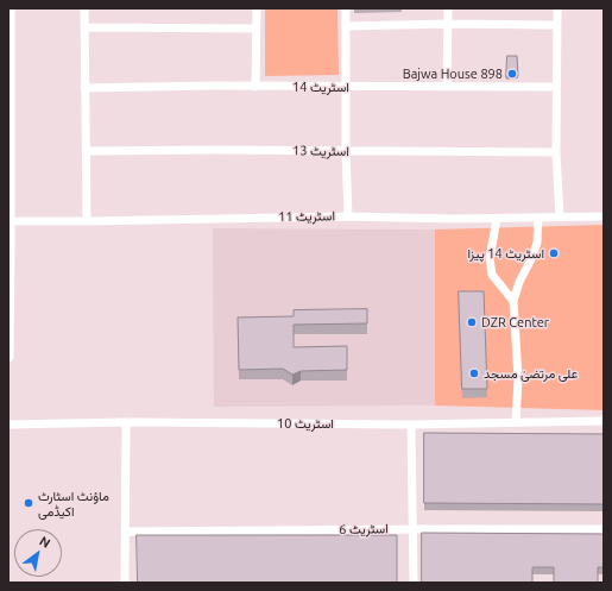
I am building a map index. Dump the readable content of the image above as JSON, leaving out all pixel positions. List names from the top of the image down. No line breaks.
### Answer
{"streets":{"street":["اسٹریٹ 14","اسٹریٹ 13","اسٹریٹ 11","اسٹریٹ 10","اسٹریٹ 6"]},"places":["Bajwa House 898","اسٹریٹ 14 پیزا","DZR Center","علی مرتضیٰ مسجد","ماؤنٹ اسٹارٹ اکیڈمی"],"north":"top right"}
